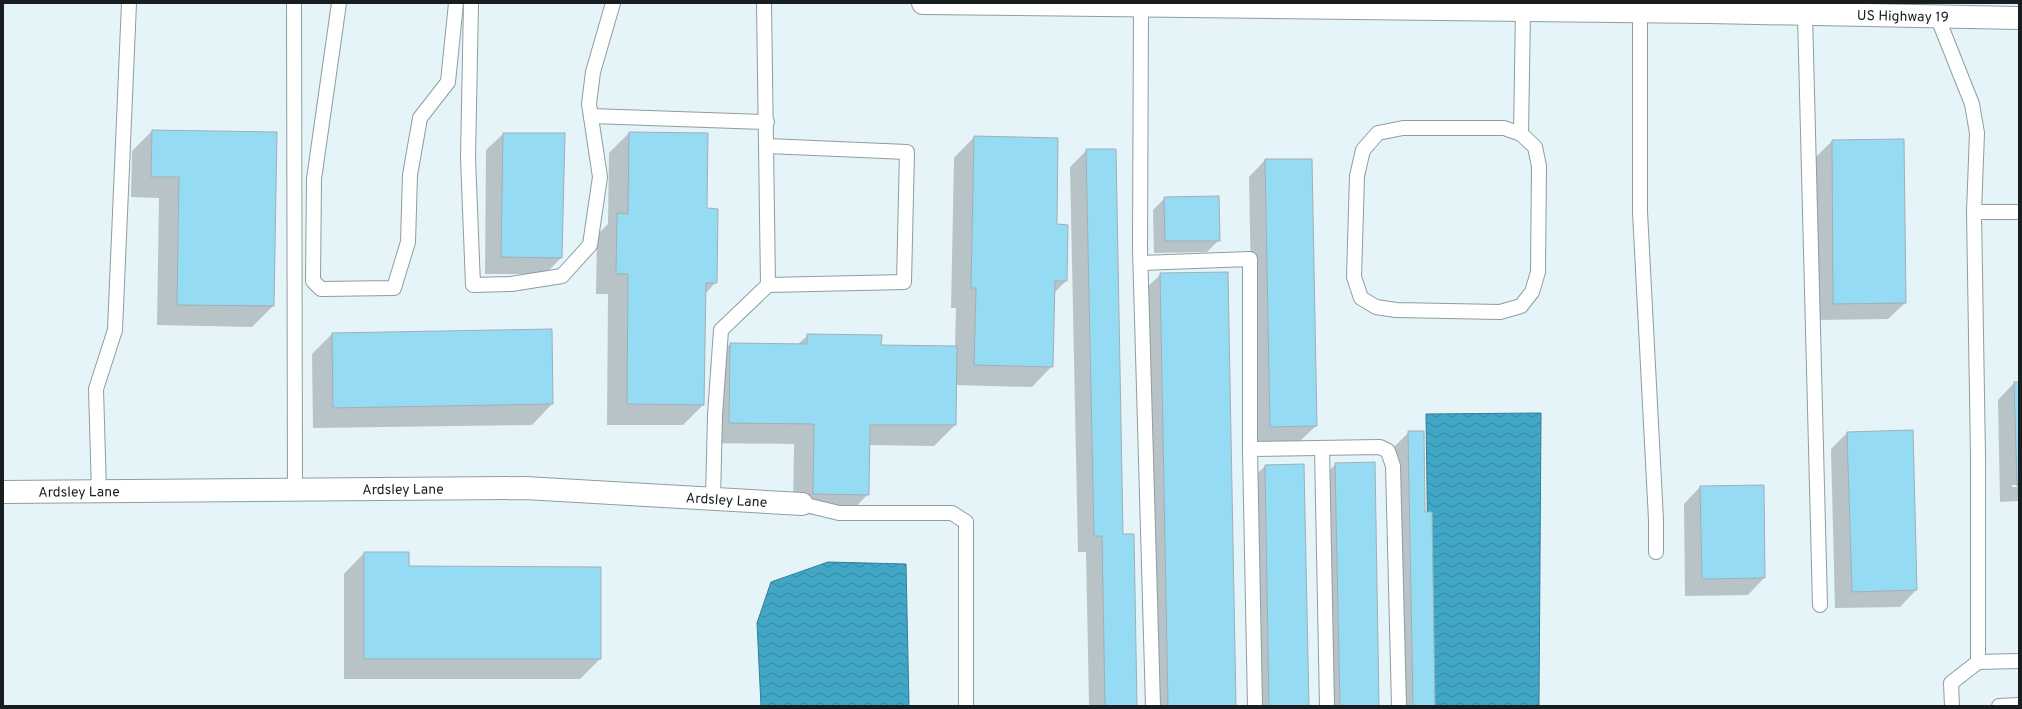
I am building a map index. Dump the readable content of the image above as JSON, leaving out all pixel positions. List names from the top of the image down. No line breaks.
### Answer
{"streets":{"main road":["US Highway 19","Ardsley Lane"]}}
